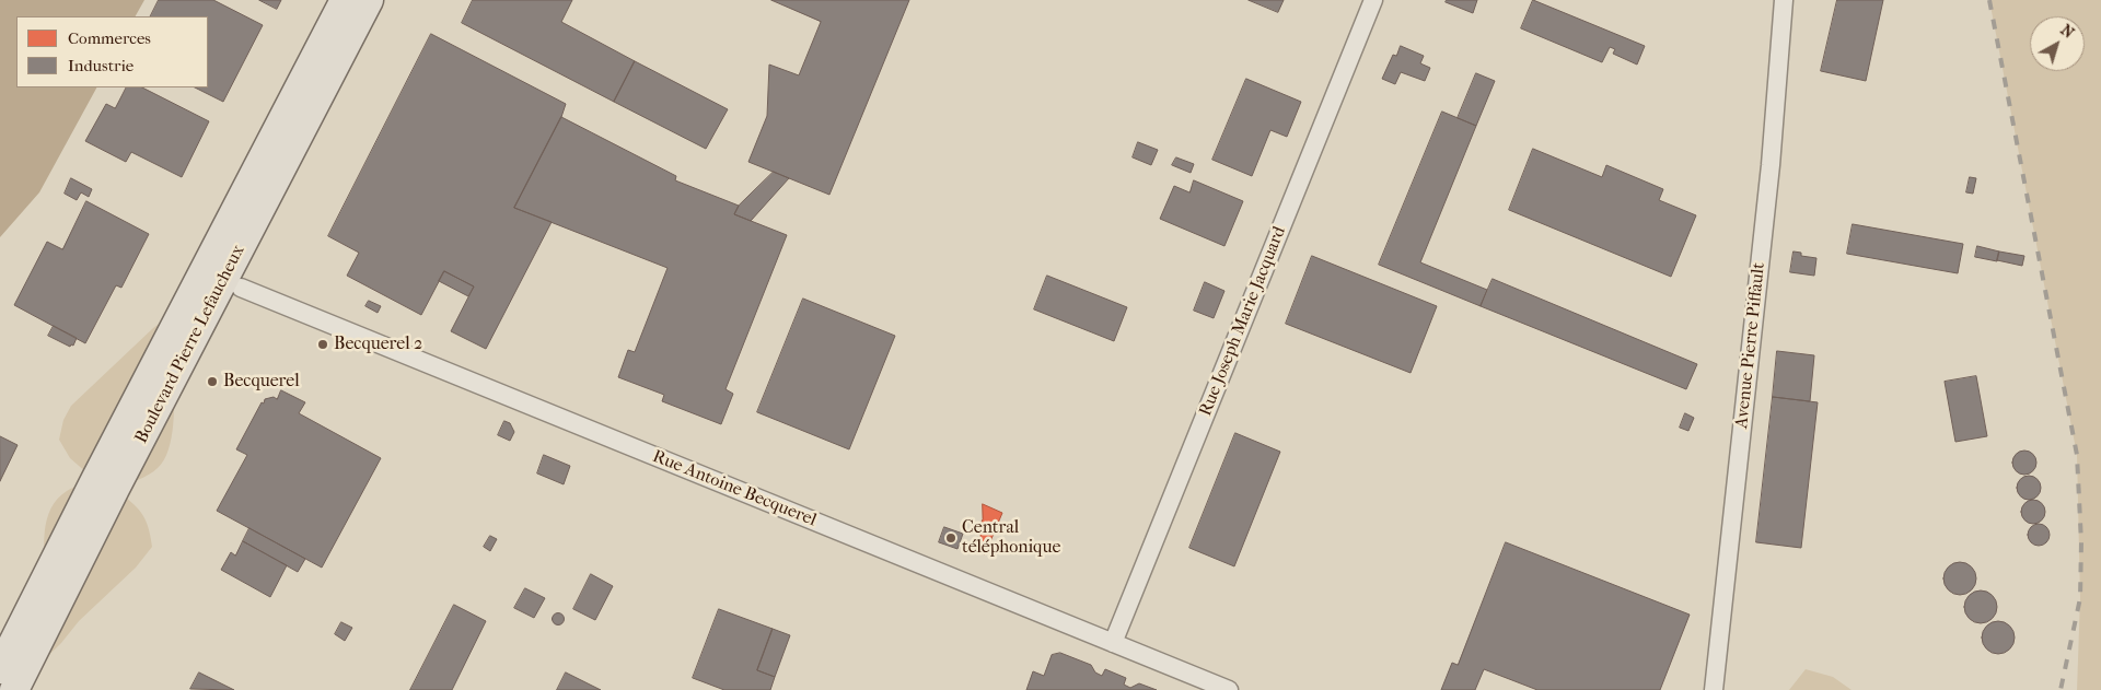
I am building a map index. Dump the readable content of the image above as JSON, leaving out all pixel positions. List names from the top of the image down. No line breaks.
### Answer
{"streets":{"main road":["Boulevard Pierre Lefaucheux"],"street":["Rue Joseph Marie Jacquard","Avenue Pierre Piffault","Rue Antoine Becquerel"]},"crossings":[["Rue Joseph Marie Jacquard","Rue Antoine Becquerel"]],"places":["Becquerel 2","Becquerel","Central téléphonique"],"legend":["Commerces","Industrie"],"north":"top right"}
